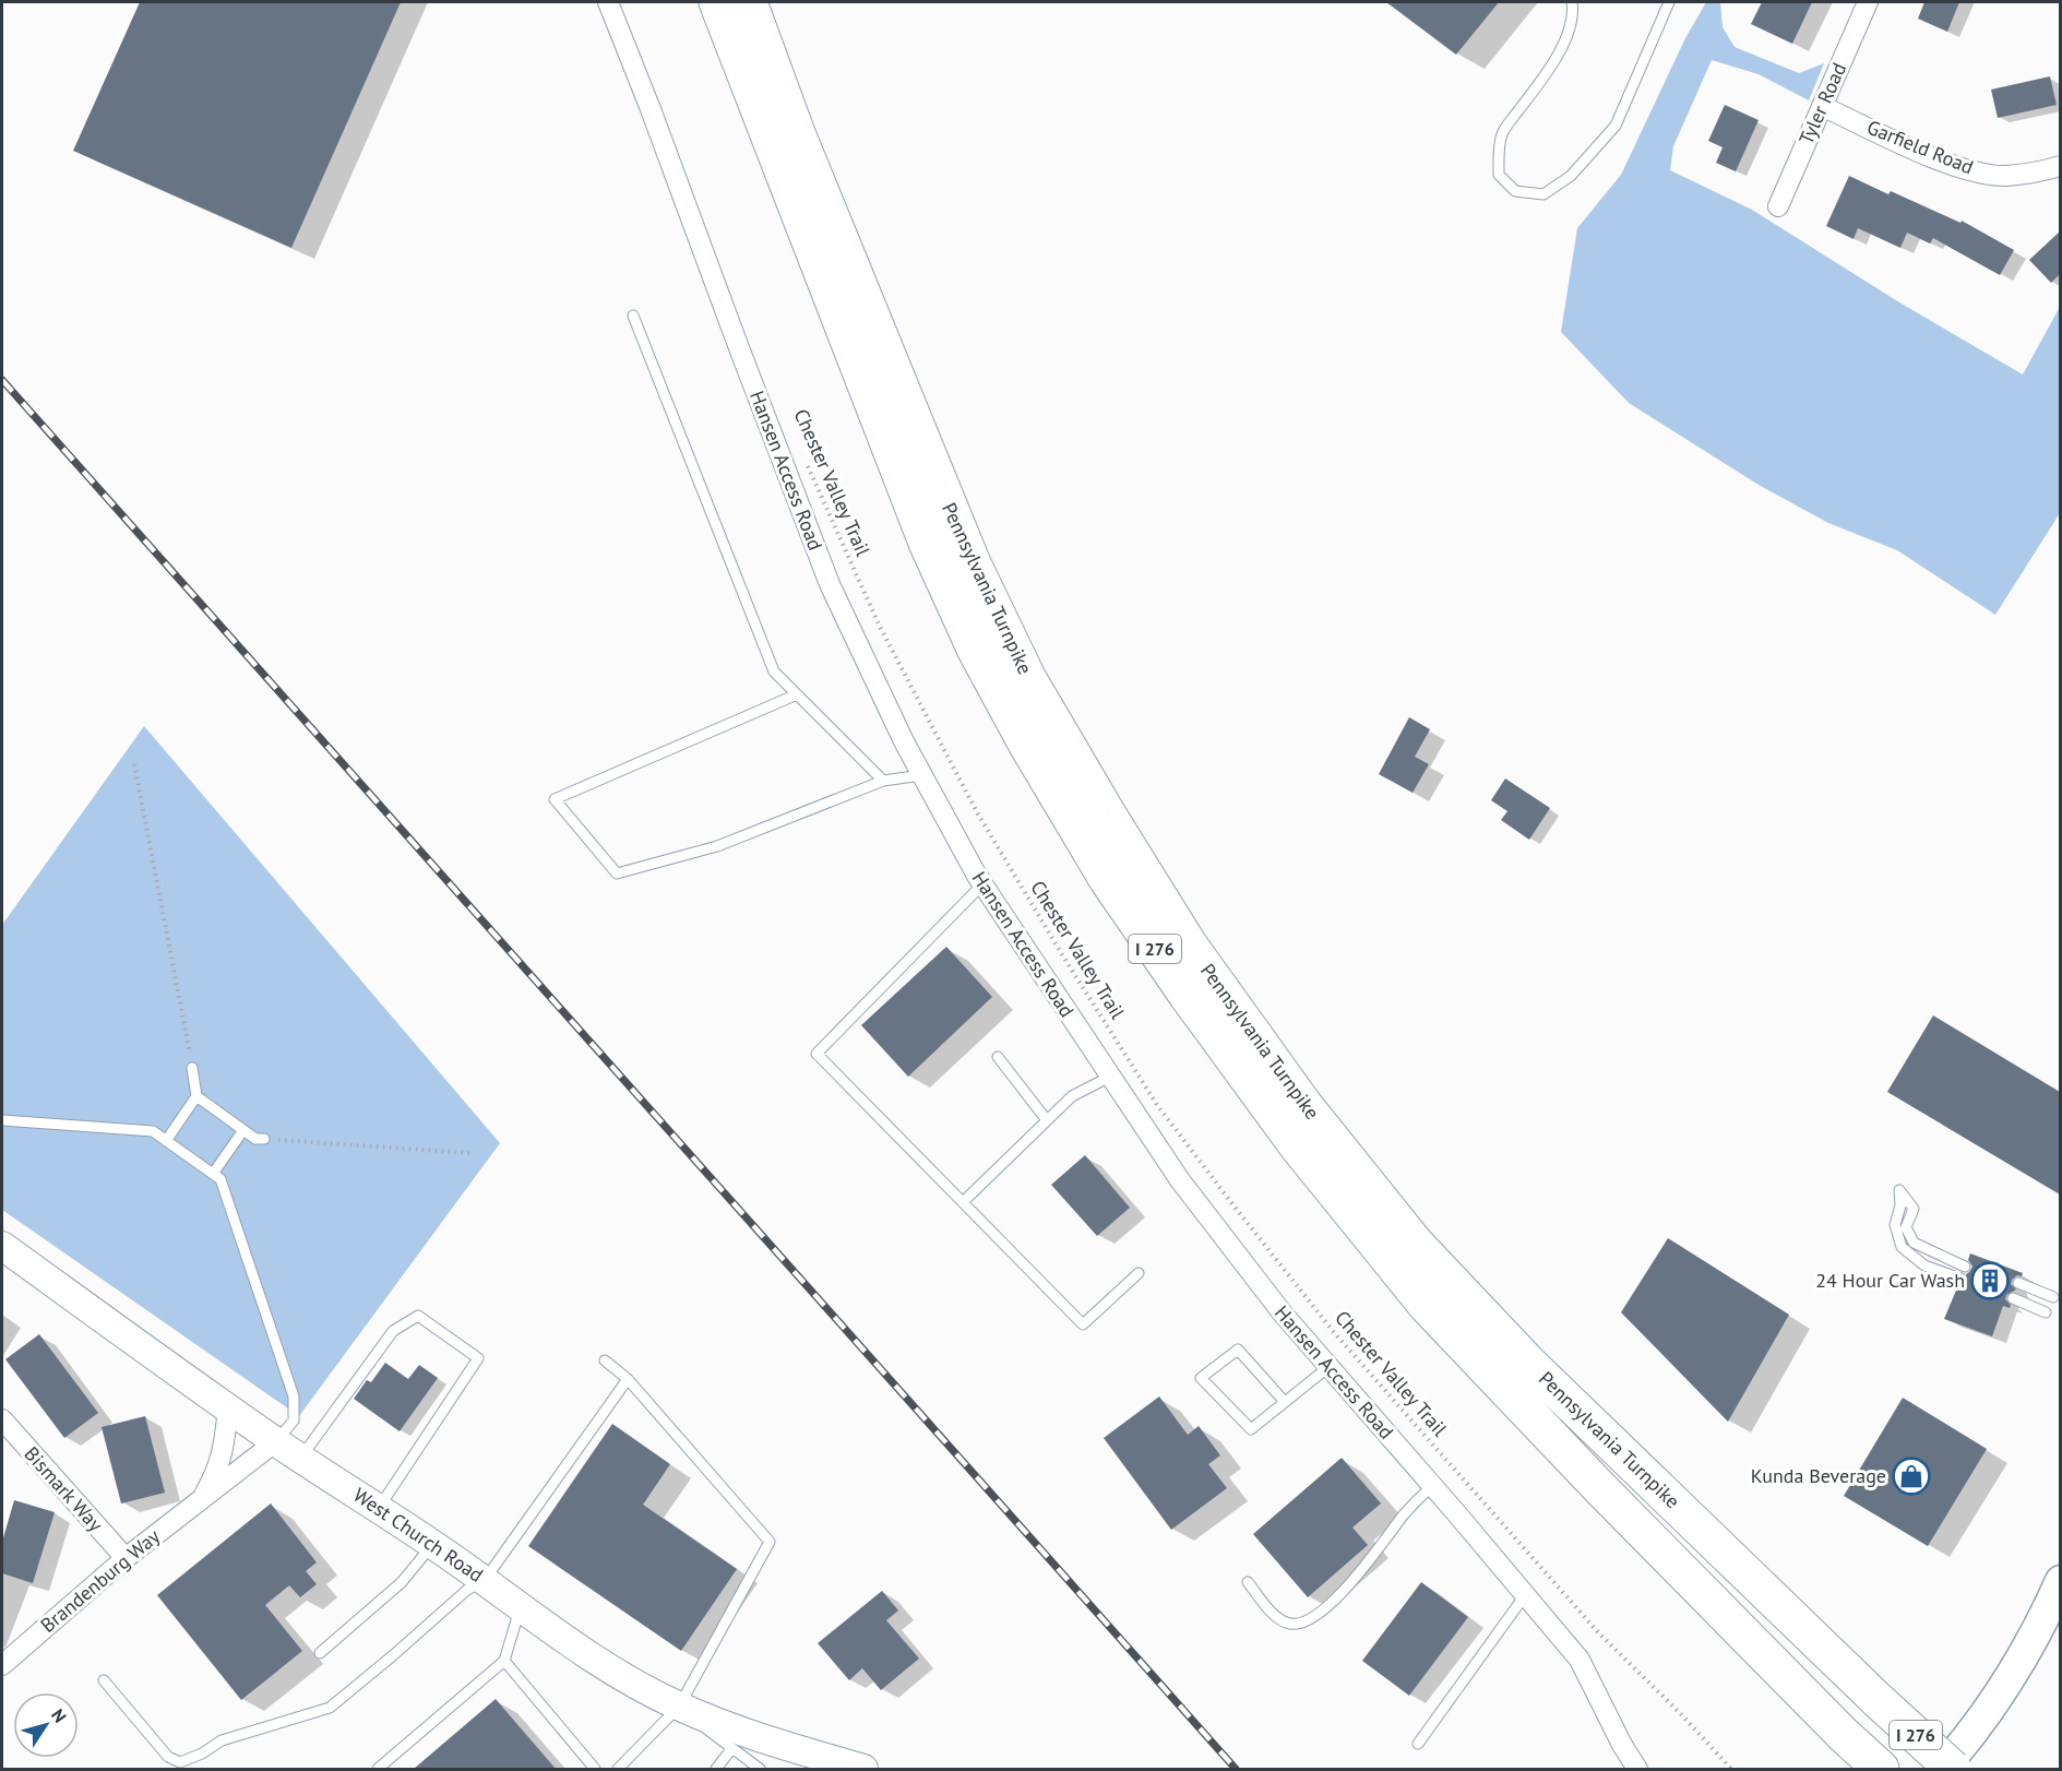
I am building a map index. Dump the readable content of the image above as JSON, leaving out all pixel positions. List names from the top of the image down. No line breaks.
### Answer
{"streets":{"highway":["Pennsylvania Turnpike","I 276"],"street":["Tyler Road","Garfield Road","Hansen Access Road","Bismark Way","West Church Road","Brandenburg Way"],"path":["Chester Valley Trail"]},"crossings":[["Tyler Road","Garfield Road"],["Bismark Way","Brandenburg Way"],["West Church Road","Brandenburg Way"]],"places":{"building":["24 Hour Car Wash"],"shop":["Kunda Beverage"]},"north":"top right"}
